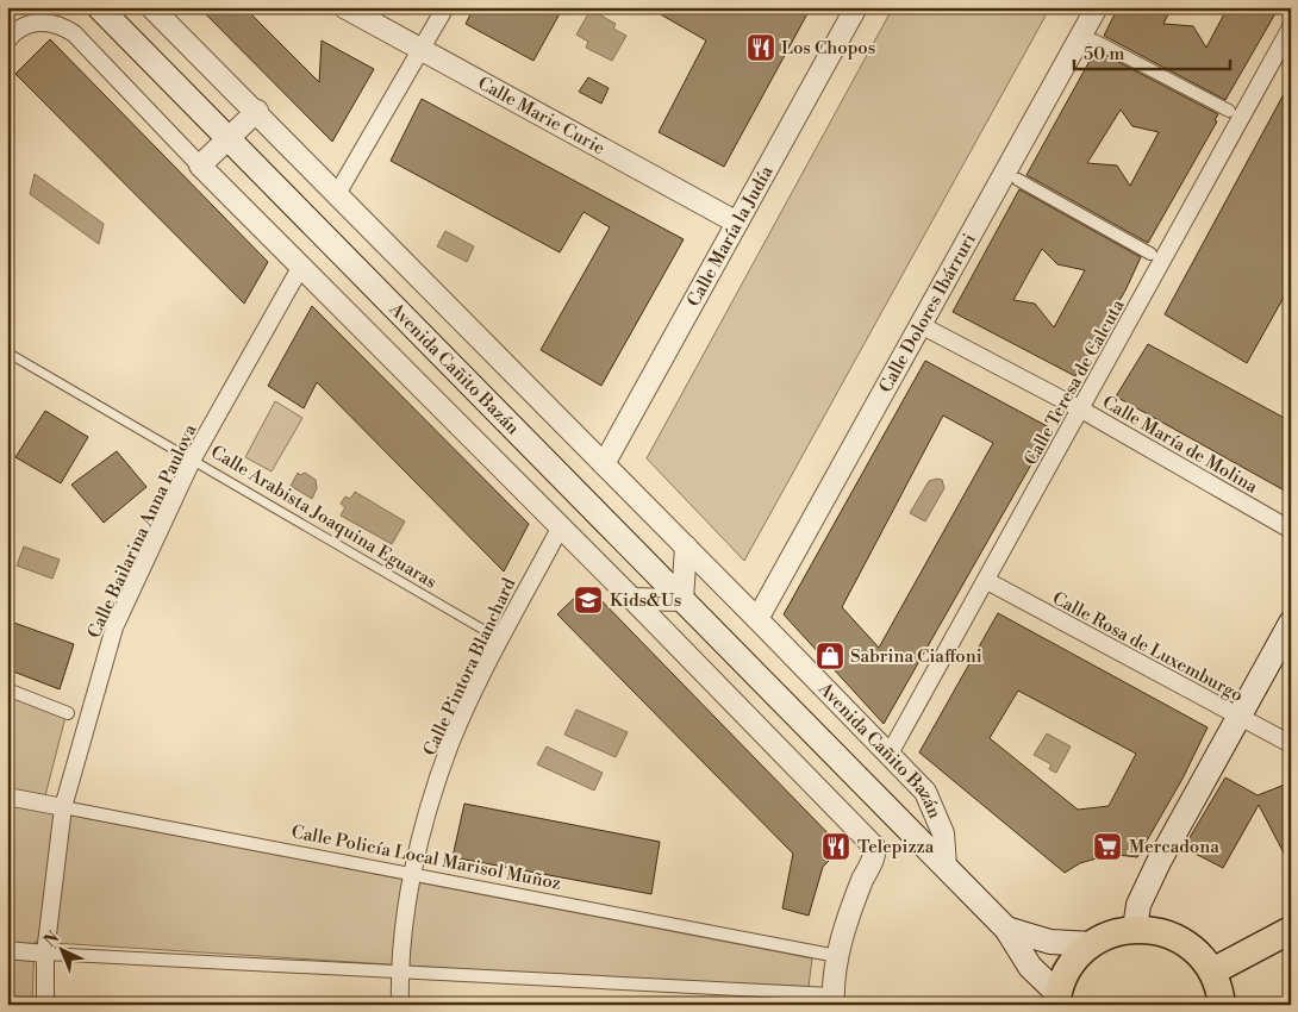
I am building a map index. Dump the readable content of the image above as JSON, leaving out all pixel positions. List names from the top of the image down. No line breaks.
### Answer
{"streets":{"main road":["Avenida Cañito Bazán"],"street":["Calle Marie Curie","Calle María la Judía","Calle Dolores Ibárruri","Calle Teresa de Calcuta","Calle María de Molina","Calle Bailarina Anna Paulova","Calle Rosa de Luxemburgo","Calle Pintora Blanchard","Calle Policía Local Marisol Muñoz"],"lane":["Calle Arabista Joaquina Eguaras"]},"crossings":[["Calle Marie Curie","Calle María la Judía"],["Calle María la Judía","Avenida Cañito Bazán"],["Calle Dolores Ibárruri","Avenida Cañito Bazán"],["Calle Dolores Ibárruri","Calle María de Molina"],["Avenida Cañito Bazán","Calle Teresa de Calcuta"],["Avenida Cañito Bazán","Calle Bailarina Anna Paulova"],["Avenida Cañito Bazán","Calle Pintora Blanchard"],["Avenida Cañito Bazán","Calle Policía Local Marisol Muñoz"],["Calle Teresa de Calcuta","Calle María de Molina"],["Calle Teresa de Calcuta","Calle Rosa de Luxemburgo"],["Calle Arabista Joaquina Eguaras","Calle Bailarina Anna Paulova"],["Calle Arabista Joaquina Eguaras","Calle Pintora Blanchard"],["Calle Bailarina Anna Paulova","Calle Policía Local Marisol Muñoz"],["Calle Pintora Blanchard","Calle Policía Local Marisol Muñoz"]],"places":{"restaurant":["Los Chopos","Telepizza"],"school or university":["Kids&Us"],"shop":["Sabrina Ciaffoni"],"supermarket":["Mercadona"]},"scale_bar":"50 m","north":"top left"}
